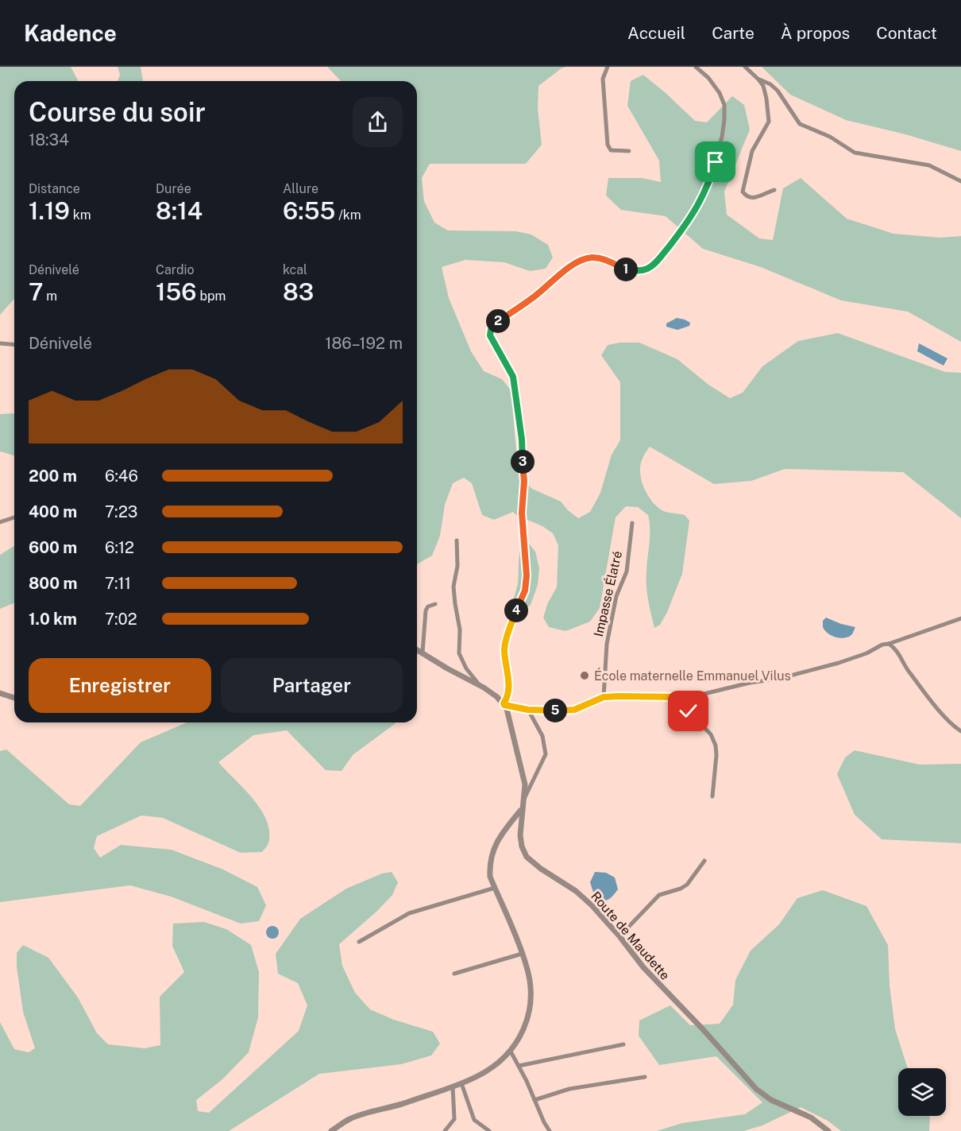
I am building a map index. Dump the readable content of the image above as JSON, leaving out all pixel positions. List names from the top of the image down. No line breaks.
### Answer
{"streets":{"street":["Impasse Élatré","Route de Maudette"]},"places":["École maternelle Emmanuel Vilus"],"page":{"header":"Kadence","nav":["Accueil","Carte","À propos","Contact"],"heading":["Course du soir","18:34"],"stats":[["Distance","1.19 km"],["Durée","8:14"],["Allure","6:55 /km"],["Dénivelé","7 m"],["Cardio","156 bpm"],["kcal","83"]],"pins":["1","2","3","4","5"],"chart":["Dénivelé","186–192 m"],"list":[{"name":"200 m","note":"6:46"},{"name":"400 m","note":"7:23"},{"name":"600 m","note":"6:12"},{"name":"800 m","note":"7:11"},{"name":"1.0 km","note":"7:02"}],"buttons":["Enregistrer","Partager"]}}
